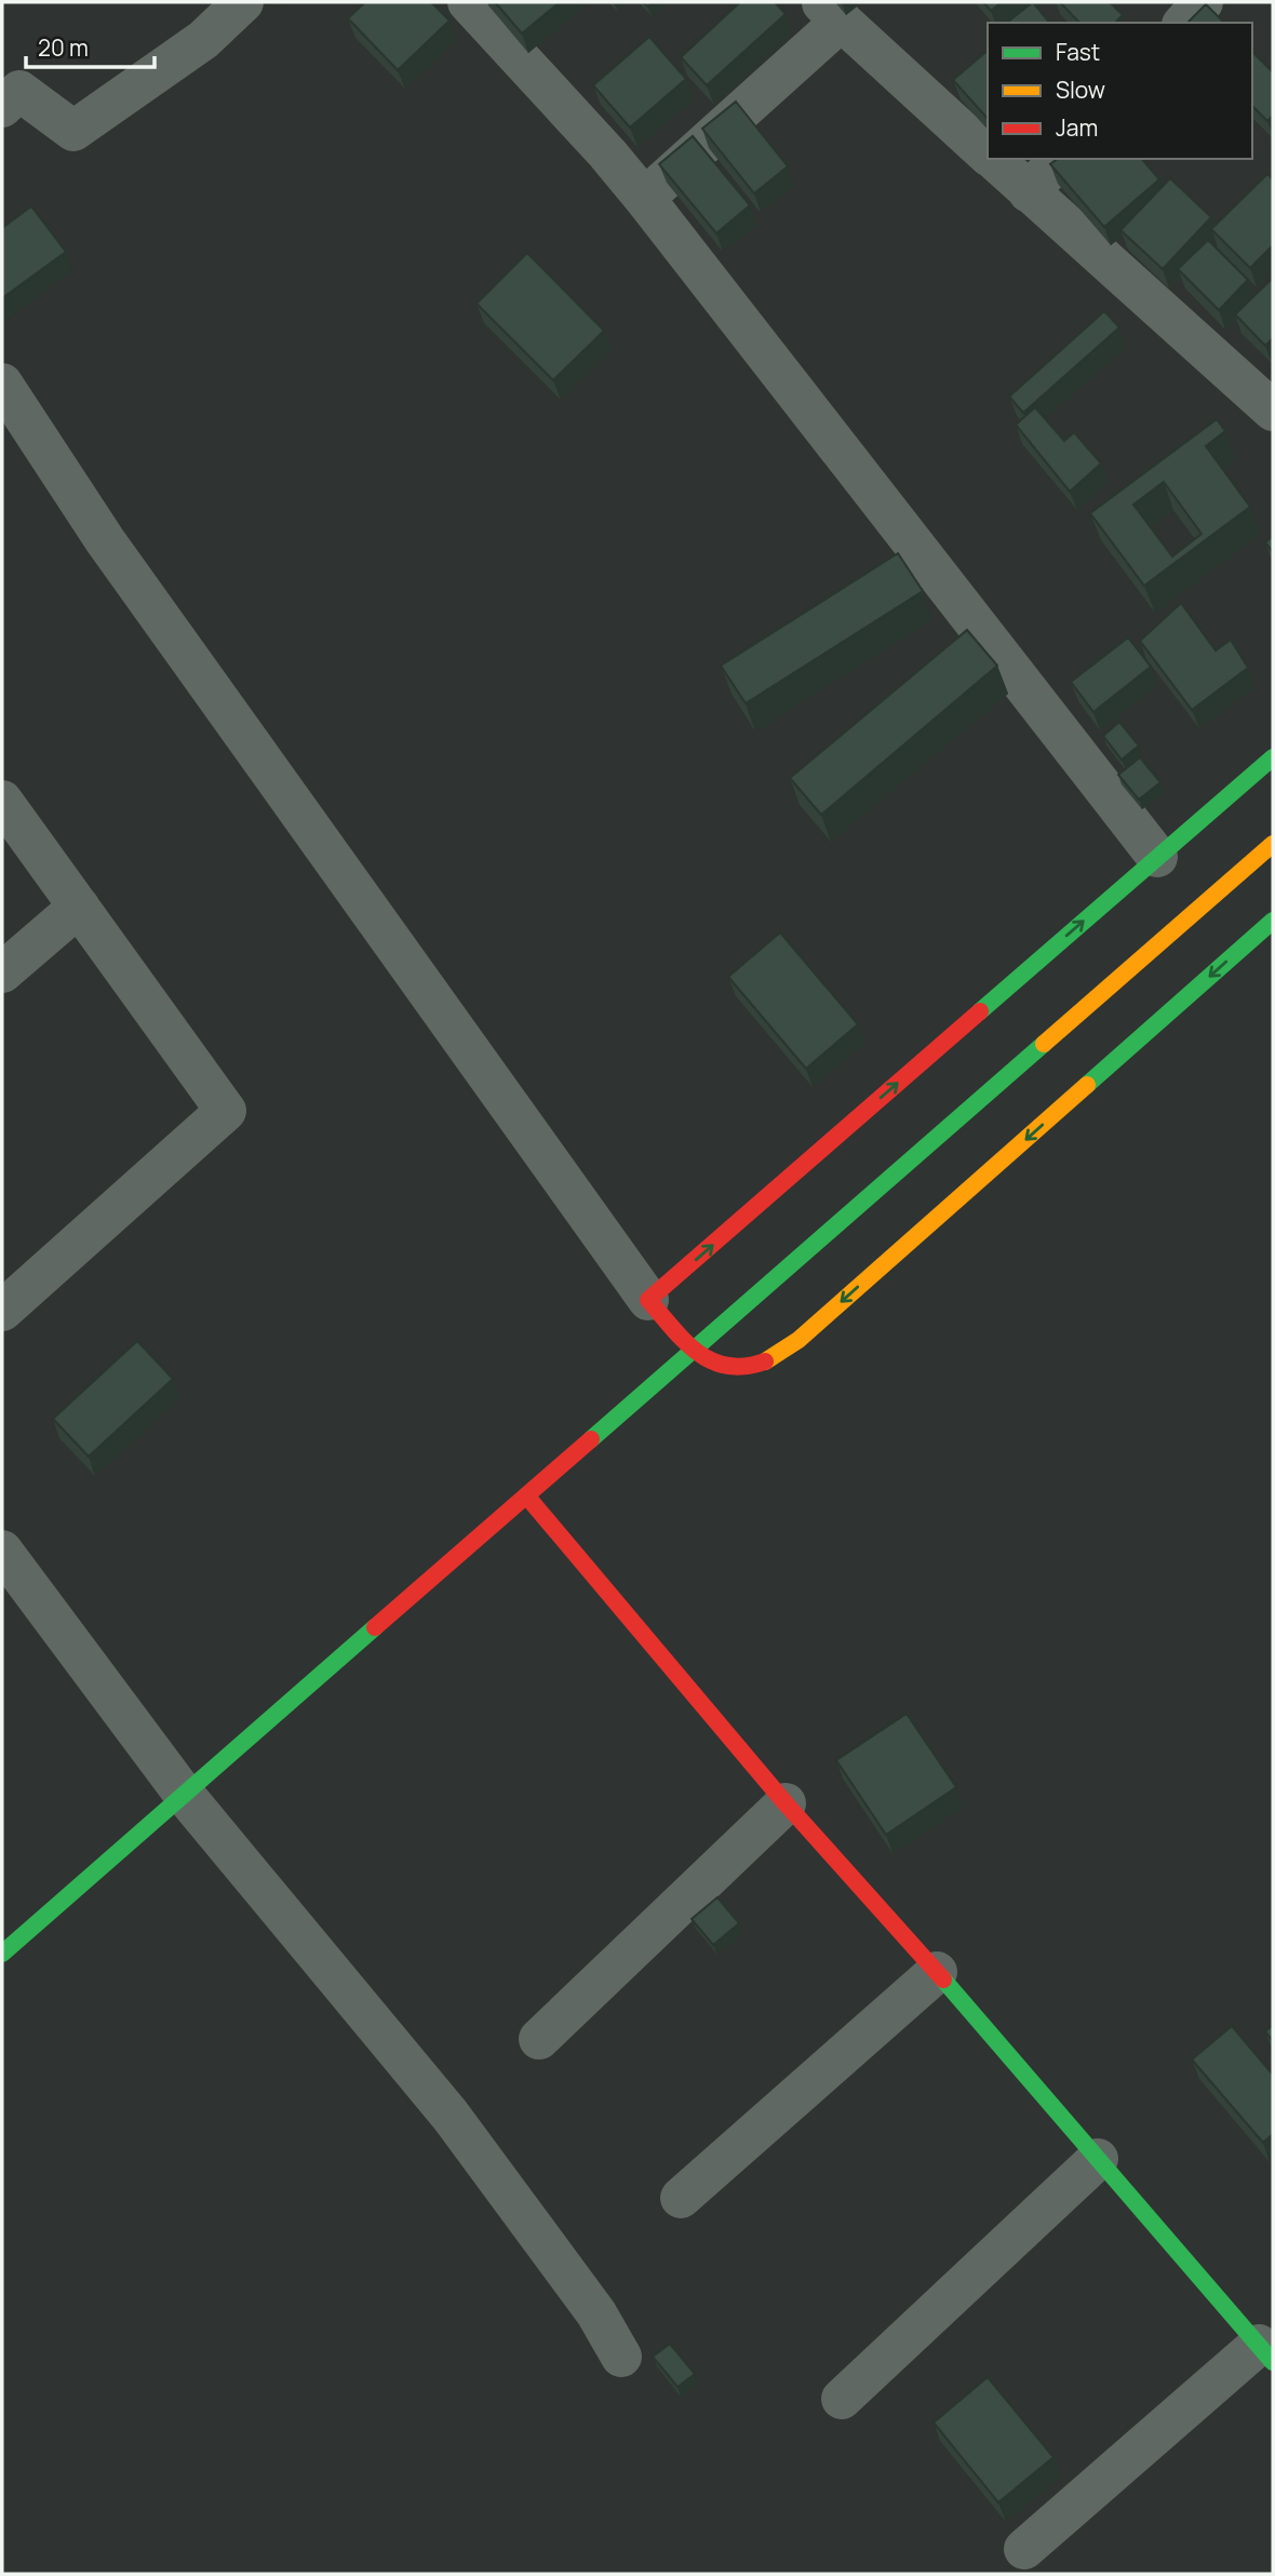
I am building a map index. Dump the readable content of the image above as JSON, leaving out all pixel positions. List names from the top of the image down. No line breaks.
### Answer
{"legend":["Fast","Slow","Jam"],"scale_bar":"20 m"}
